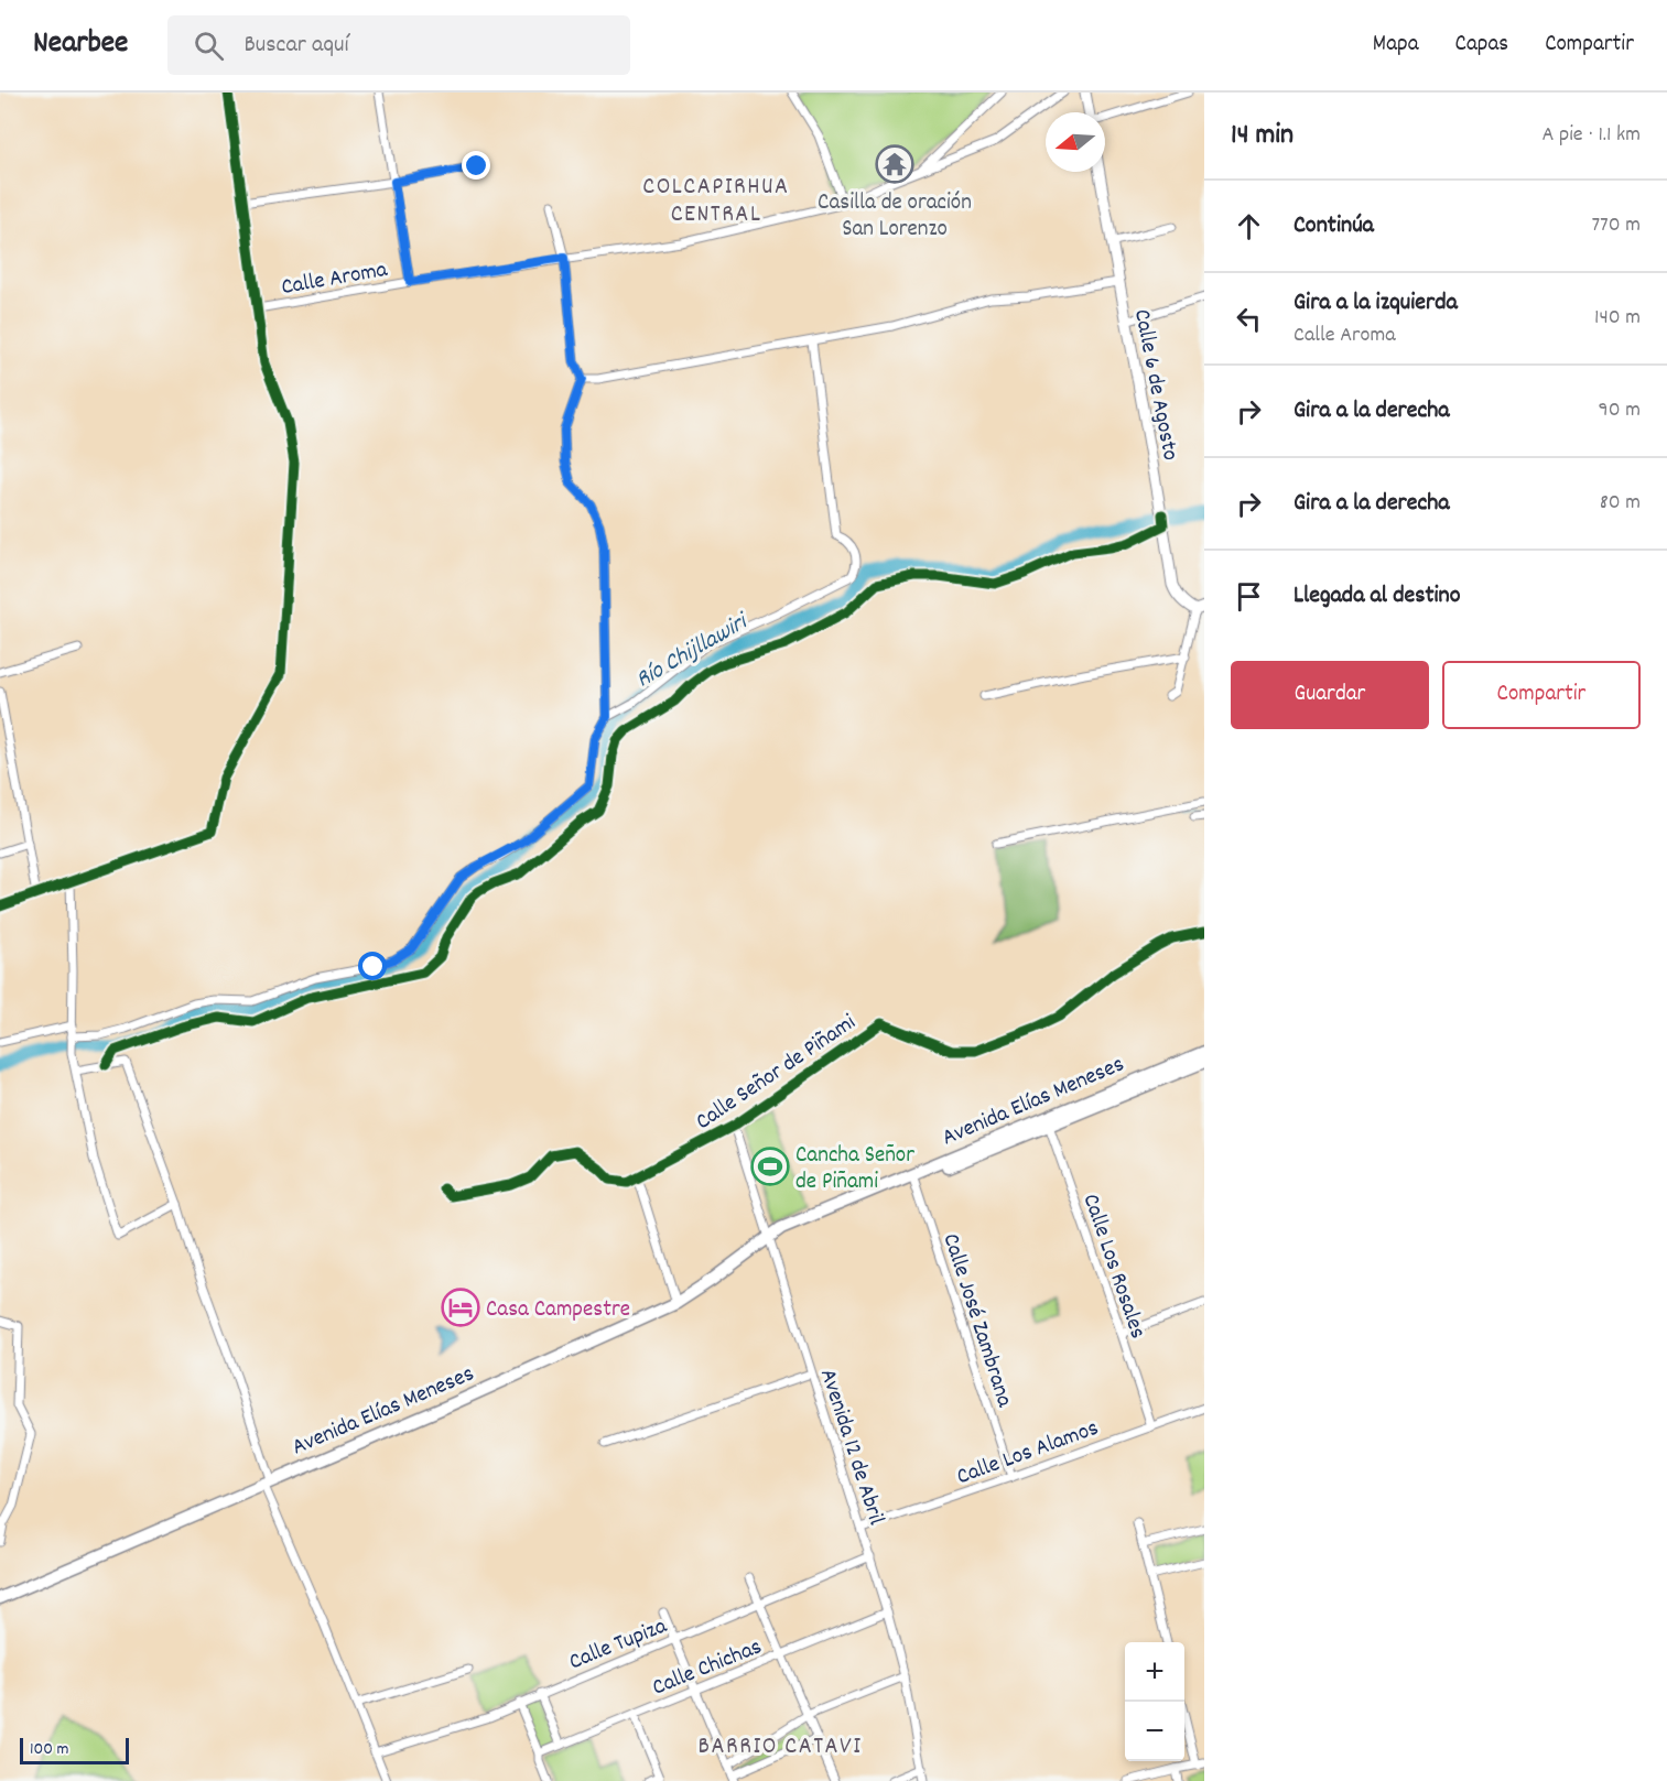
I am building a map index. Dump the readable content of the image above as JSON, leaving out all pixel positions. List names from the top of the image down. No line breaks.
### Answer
{"streets":{"main road":["Calle 6 de Agosto","Avenida Elías Meneses"],"street":["Calle Aroma","Calle Señor de Piñami","Calle Los Rosales","Calle José Zambrana","Avenida 12 de Abril","Calle Los Alamos","Calle Tupiza","Calle Chichas"]},"crossings":[["Calle Señor de Piñami","Avenida 12 de Abril"],["Avenida Elías Meneses","Calle Los Rosales"],["Avenida Elías Meneses","Calle José Zambrana"],["Avenida Elías Meneses","Avenida 12 de Abril"],["Calle Los Rosales","Calle Los Alamos"],["Calle José Zambrana","Calle Los Alamos"],["Avenida 12 de Abril","Calle Los Alamos"],["Avenida 12 de Abril","Calle Tupiza"],["Avenida 12 de Abril","Calle Chichas"]],"districts":["COLCAPIRHUA CENTRAL","BARRIO CATAVI"],"water":["Río Chijllawiri"],"places":{"temple":["Casilla de oración San Lorenzo"],"sports":["Cancha Señor de Piñami"],"hotel":["Casa Campestre"]},"scale_bar":"100 m","north":"left","page":{"header":"Nearbee","search":"Buscar aquí","nav":["Mapa","Capas","Compartir"],"heading":["14 min","A pie · 1.1 km"],"list":[["Continúa","770 m"],["Gira a la izquierda","Calle Aroma","140 m"],["Gira a la derecha","90 m"],["Gira a la derecha","80 m"],"Llegada al destino"],"buttons":["Guardar","Compartir"],"map_buttons":["+","−"],"scale":"100 m"}}
